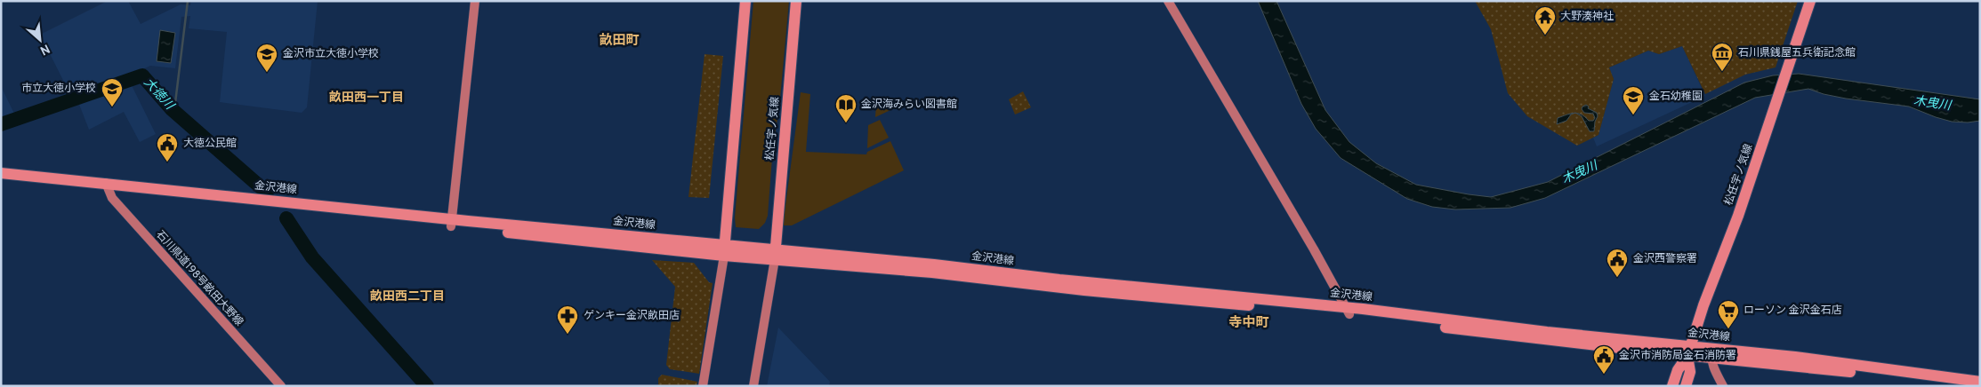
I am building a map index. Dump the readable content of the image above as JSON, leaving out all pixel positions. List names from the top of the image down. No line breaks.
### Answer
{"streets":{"main road":["松任宇ノ気線","金沢港線"],"street":["石川県道198号畝田大野線"]},"crossings":[["松任宇ノ気線","金沢港線"],["金沢港線","石川県道198号畝田大野線"]],"districts":["畝田町","畝田西一丁目","畝田西二丁目","寺中町"],"water":["大徳川","木曳川"],"places":{"temple":["大野湊神社"],"museum":["石川県銭屋五兵衛記念館"],"school or university":["金沢市立大徳小学校","市立大徳小学校","金石幼稚園"],"library":["金沢海みらい図書館"],"public building":["大徳公民館","金沢西警察署","金沢市消防局金石消防署"],"supermarket":["ローソン 金沢金石店"],"pharmacy":["ゲンキー金沢畝田店"]},"north":"bottom right"}
